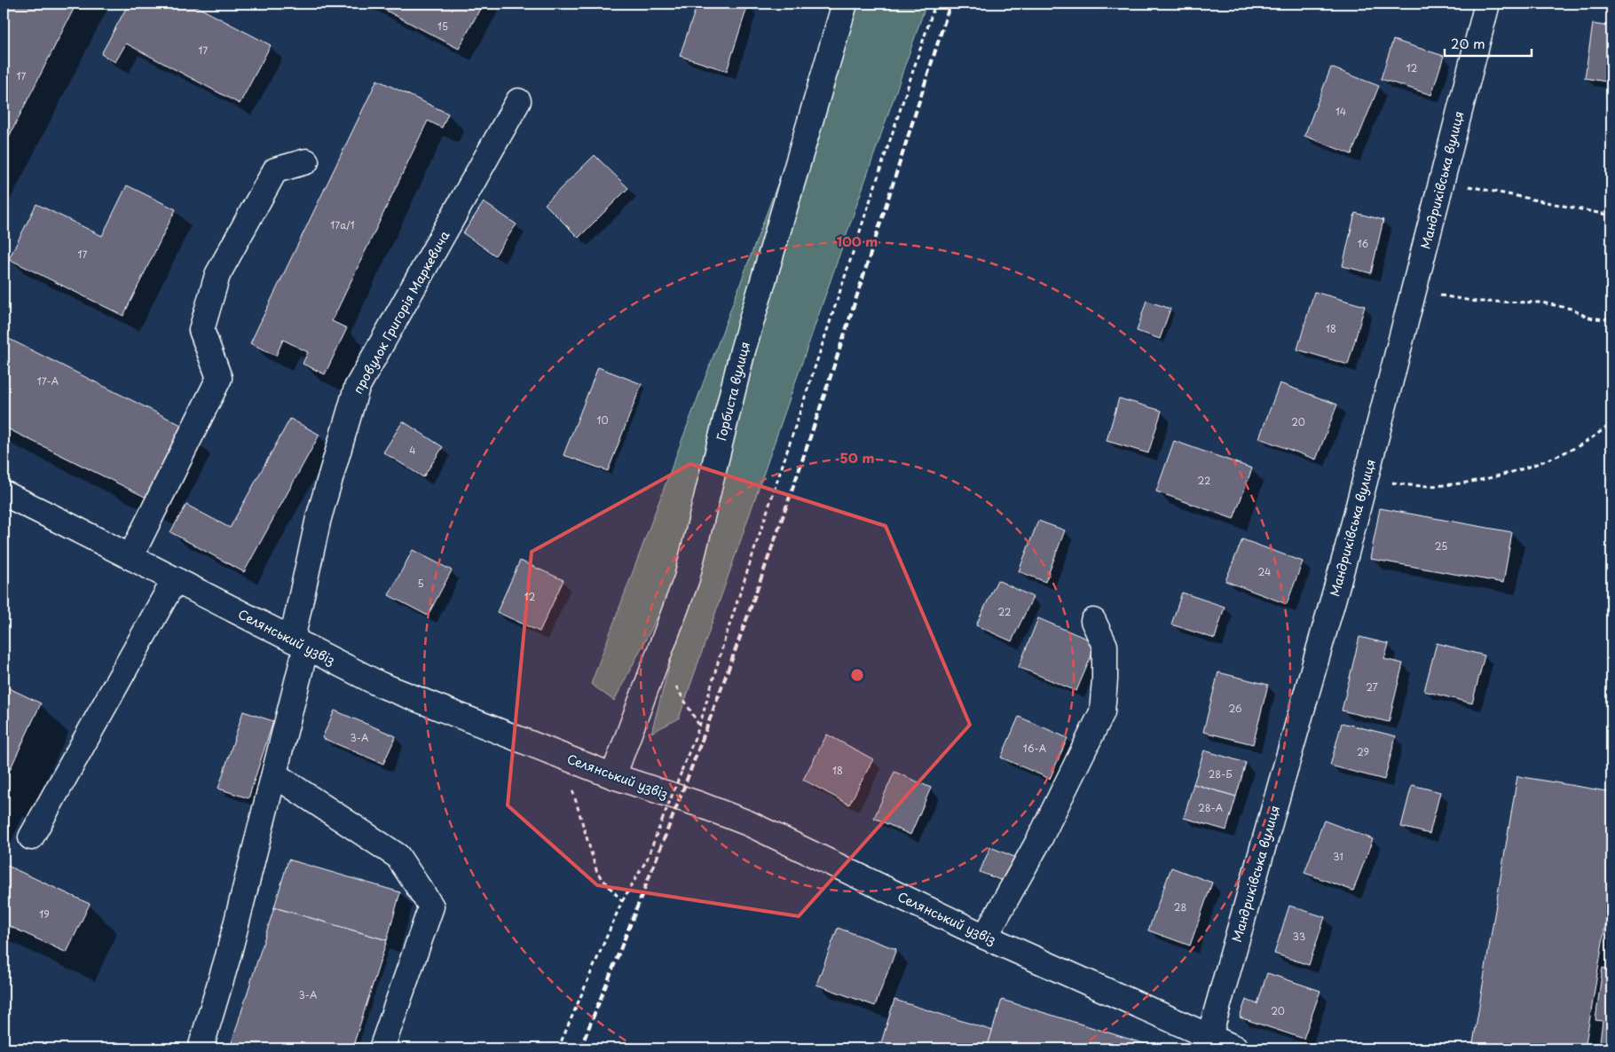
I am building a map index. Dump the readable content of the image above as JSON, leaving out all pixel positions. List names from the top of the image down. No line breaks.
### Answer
{"streets":{"street":["Мандриківська вулиця","провулок Григорія Маркевича","Горбиста вулиця","Селянський узвіз"]},"crossings":[["Мандриківська вулиця","Селянський узвіз"],["провулок Григорія Маркевича","Селянський узвіз"],["Горбиста вулиця","Селянський узвіз"]],"house_numbers":["15","17","12","17","14","17а/1","16","17","18","17-А","10","20","4","22","25","24","5","12","22","27","26","3-А","16-А","29","18","28-Б","28-А","31","28","19","33","3-А","20"],"scale_bar":"20 m","rings":["100 m","50 m"]}
